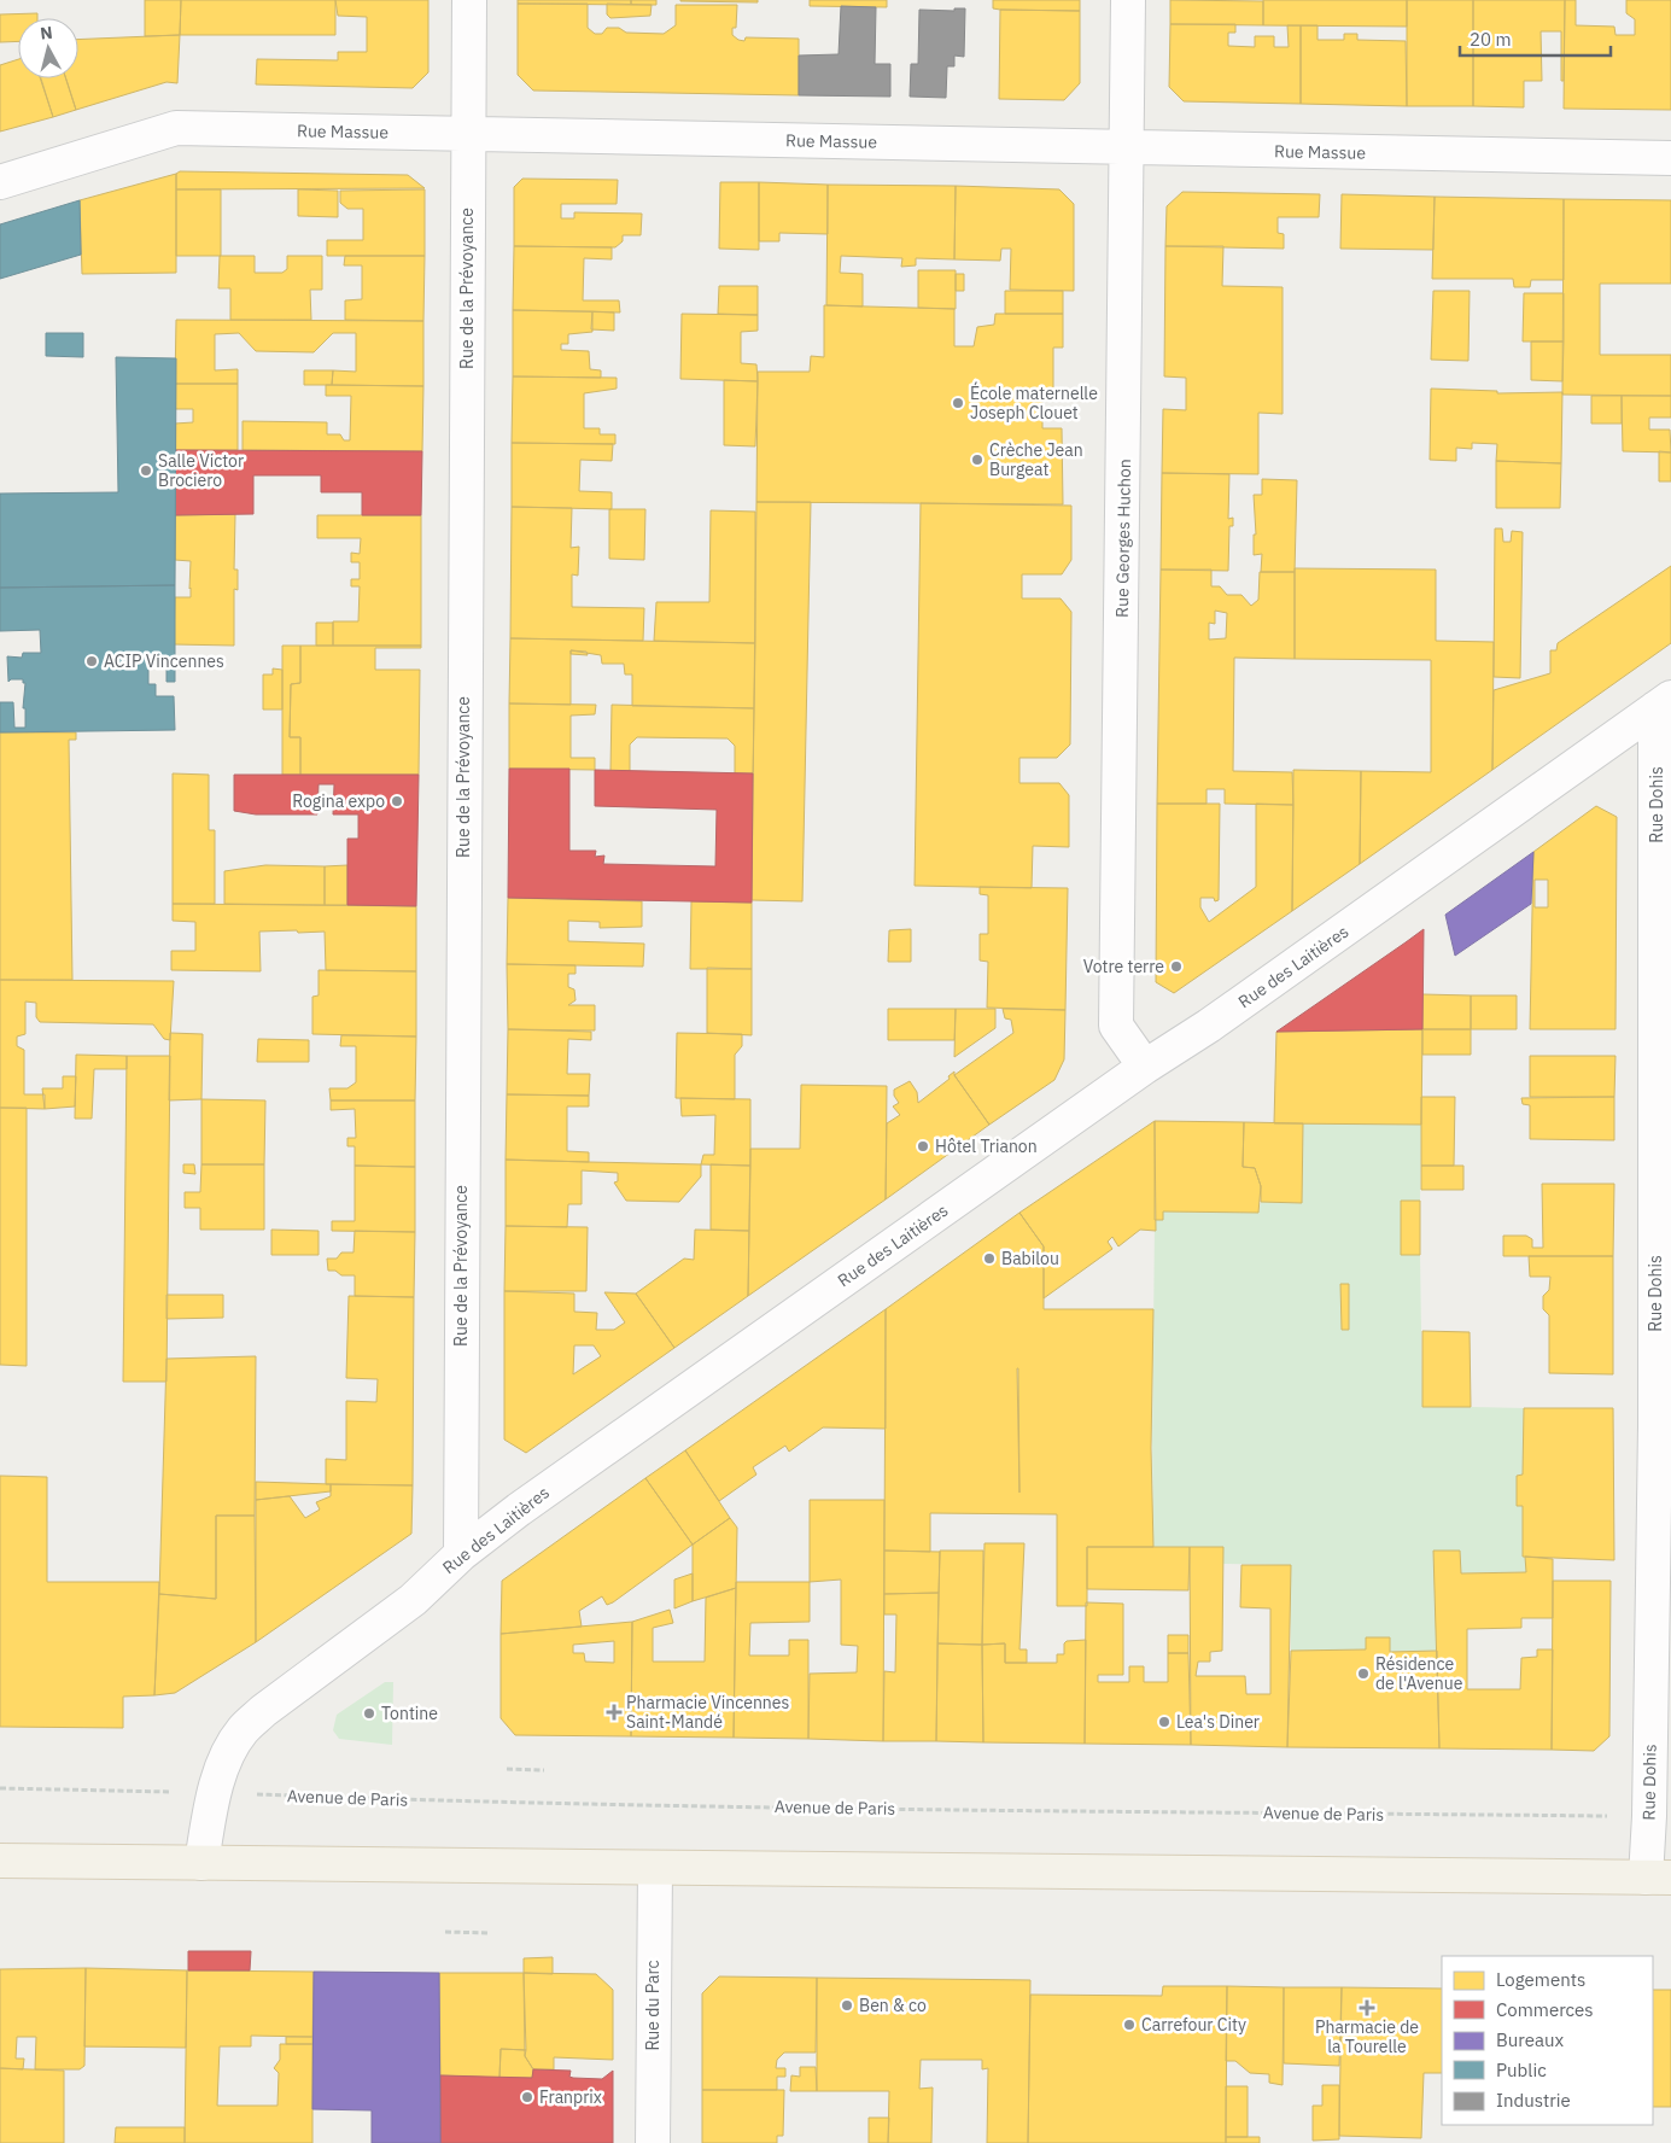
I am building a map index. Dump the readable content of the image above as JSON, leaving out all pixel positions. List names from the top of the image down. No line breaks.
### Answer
{"streets":{"street":["Rue Massue","Rue de la Prévoyance","Rue Georges Huchon","Rue Dohis","Rue des Laitières","Rue du Parc"],"path":["Avenue de Paris"]},"crossings":[["Rue Massue","Rue de la Prévoyance"],["Rue Massue","Rue Georges Huchon"],["Rue de la Prévoyance","Rue des Laitières"],["Rue Georges Huchon","Rue des Laitières"],["Rue Dohis","Rue des Laitières"],["Rue Dohis","Avenue de Paris"],["Rue des Laitières","Avenue de Paris"]],"places":{"other":["École maternelle Joseph Clouet","Crèche Jean Burgeat","Salle Victor Brociero","ACIP Vincennes","Rogina expo","Votre terre","Hôtel Trianon","Babilou","Résidence de l'Avenue","Tontine","Lea's Diner","Ben & co","Carrefour City","Franprix"],"health":["Pharmacie Vincennes Saint-Mandé","Pharmacie de la Tourelle"]},"legend":["Logements","Commerces","Bureaux","Public","Industrie"],"scale_bar":"20 m","north":"top"}
